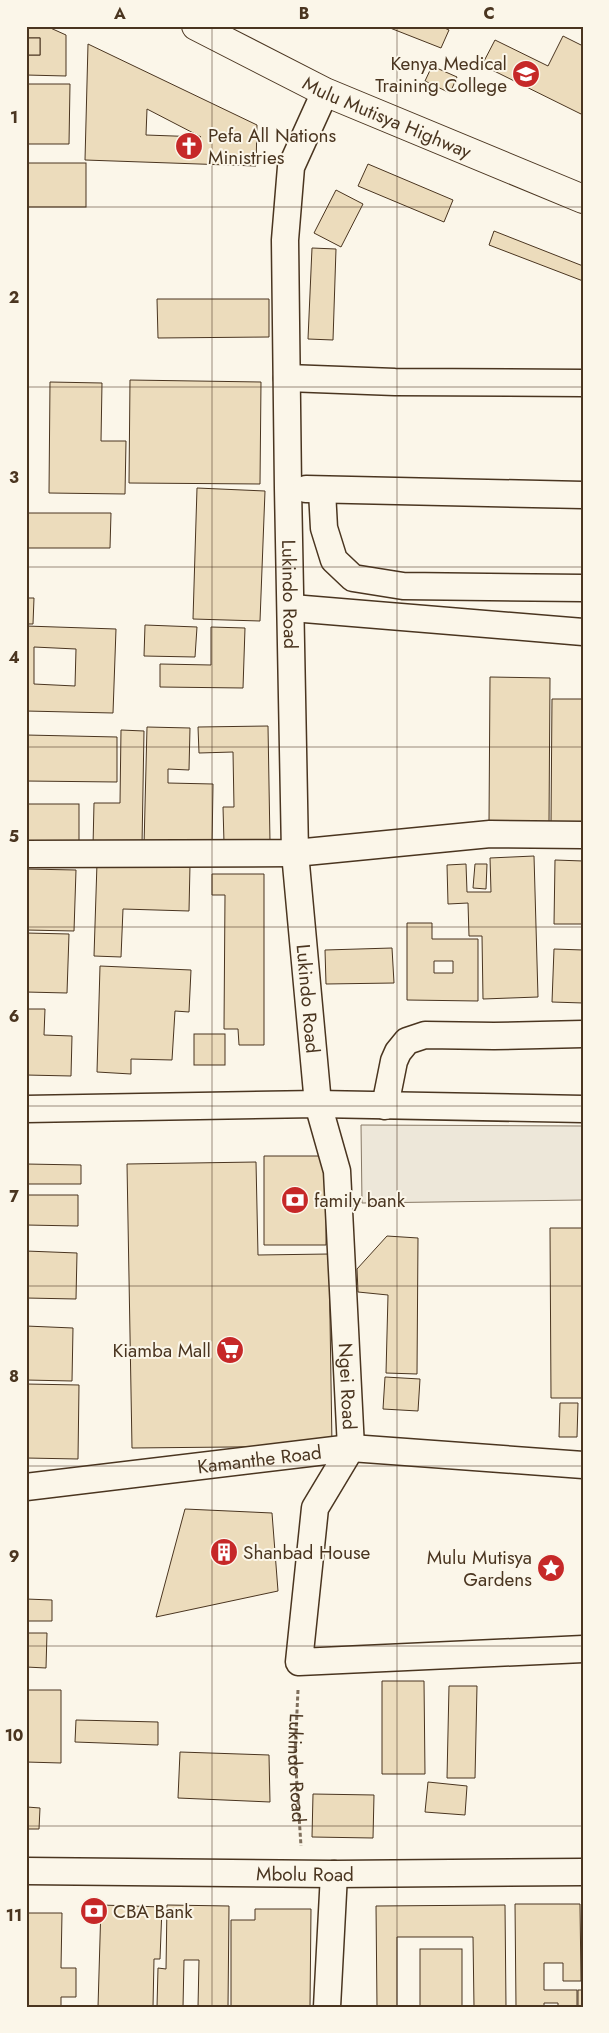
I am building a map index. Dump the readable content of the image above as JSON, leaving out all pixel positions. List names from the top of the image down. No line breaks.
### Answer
{"streets":{"highway":["Mulu Mutisya Highway"],"street":["Lukindo Road","Ngei Road","Kamanthe Road","Mbolu Road"]},"crossings":[["Mulu Mutisya Highway","Lukindo Road"],["Lukindo Road","Ngei Road"],["Lukindo Road","Mbolu Road"],["Ngei Road","Kamanthe Road"]],"places":{"school or university":["Kenya Medical Training College"],"church":["Pefa All Nations Ministries"],"bank":["family bank","CBA Bank"],"supermarket":["Kiamba Mall"],"building":["Shanbad House"],"place":["Mulu Mutisya Gardens"]},"grid":{"columns":["A","B","C"],"rows":["1","2","3","4","5","6","7","8","9","10","11"]}}
